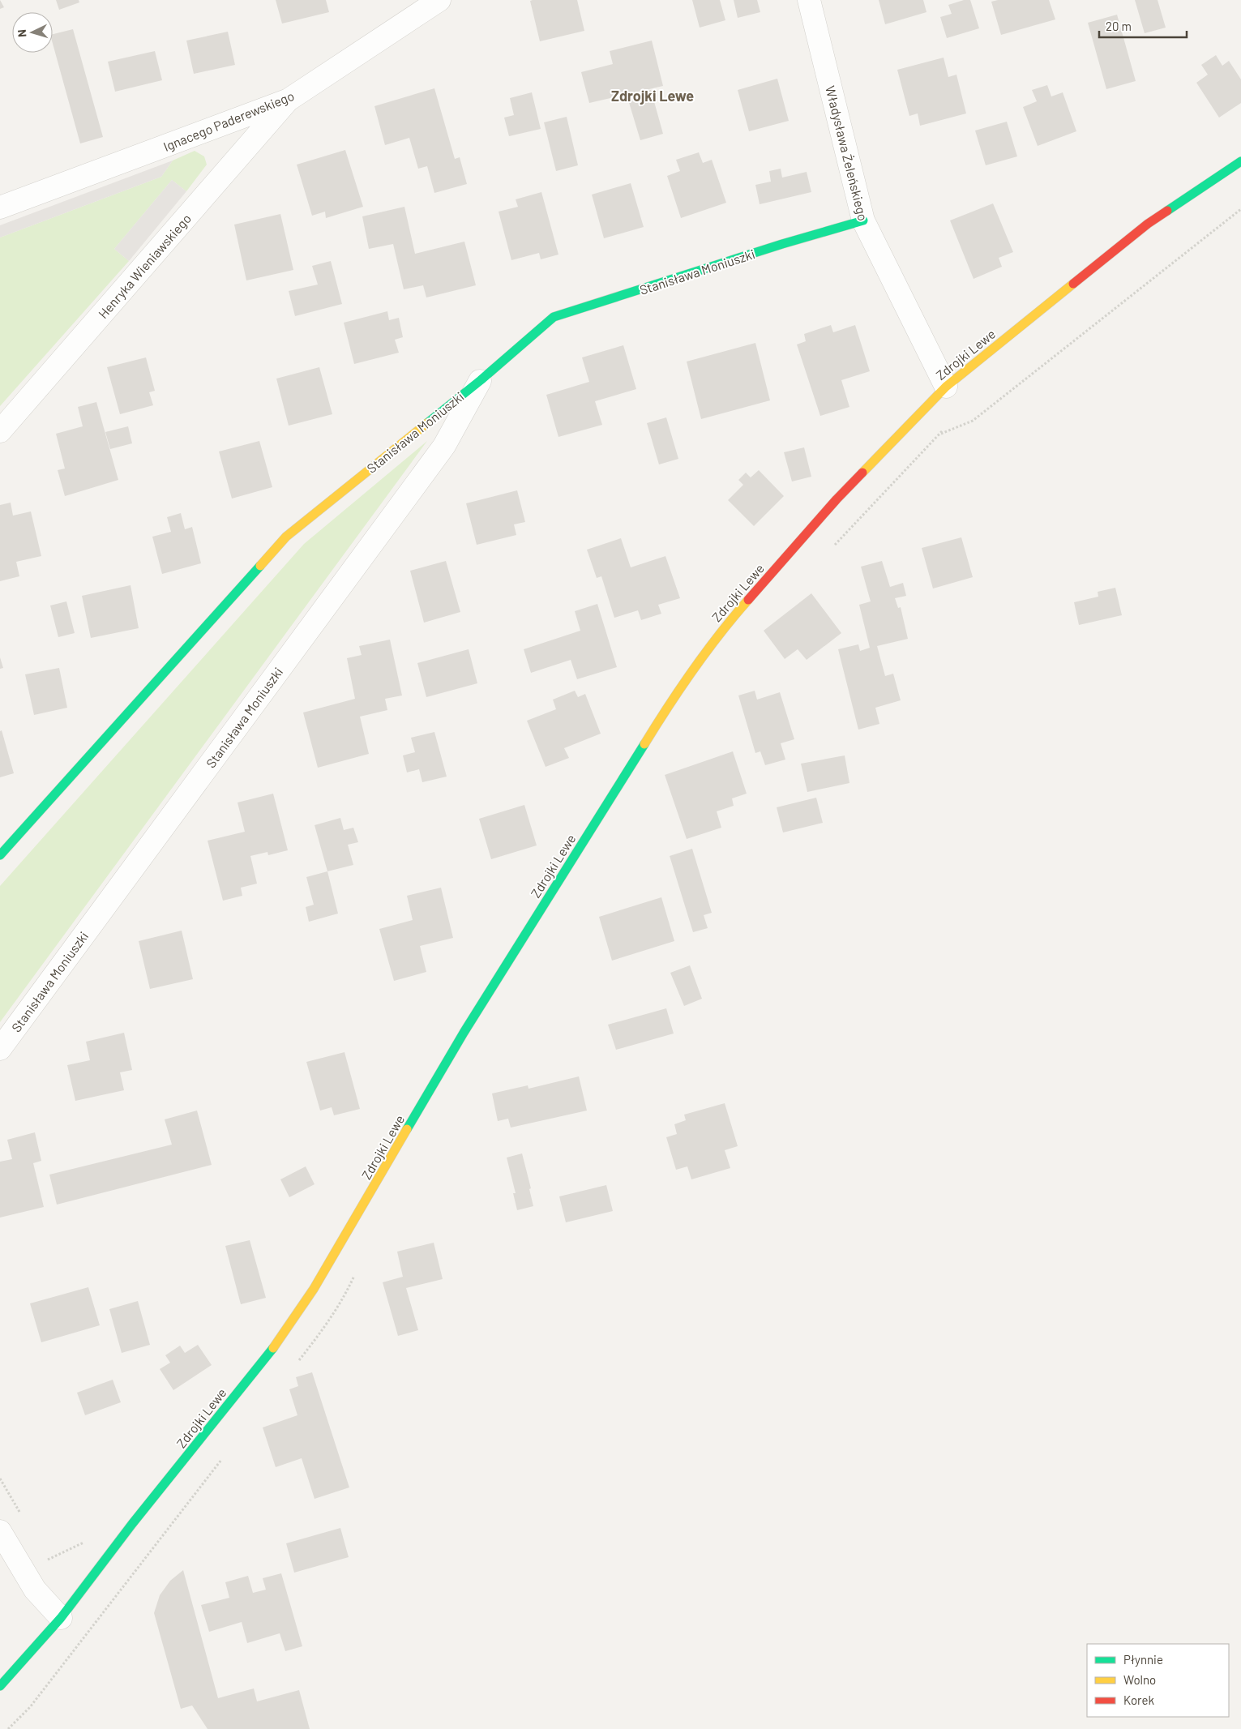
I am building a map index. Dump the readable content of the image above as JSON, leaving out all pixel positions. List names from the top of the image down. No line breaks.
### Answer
{"streets":{"street":["Ignacego Paderewskiego","Władysława Żeleńskiego","Henryka Wieniawskiego","Stanisława Moniuszki","Zdrojki Lewe"]},"crossings":[["Ignacego Paderewskiego","Henryka Wieniawskiego"],["Władysława Żeleńskiego","Stanisława Moniuszki"],["Władysława Żeleńskiego","Zdrojki Lewe"]],"districts":["Zdrojki Lewe"],"legend":["Płynnie","Wolno","Korek"],"scale_bar":"20 m","north":"left"}
